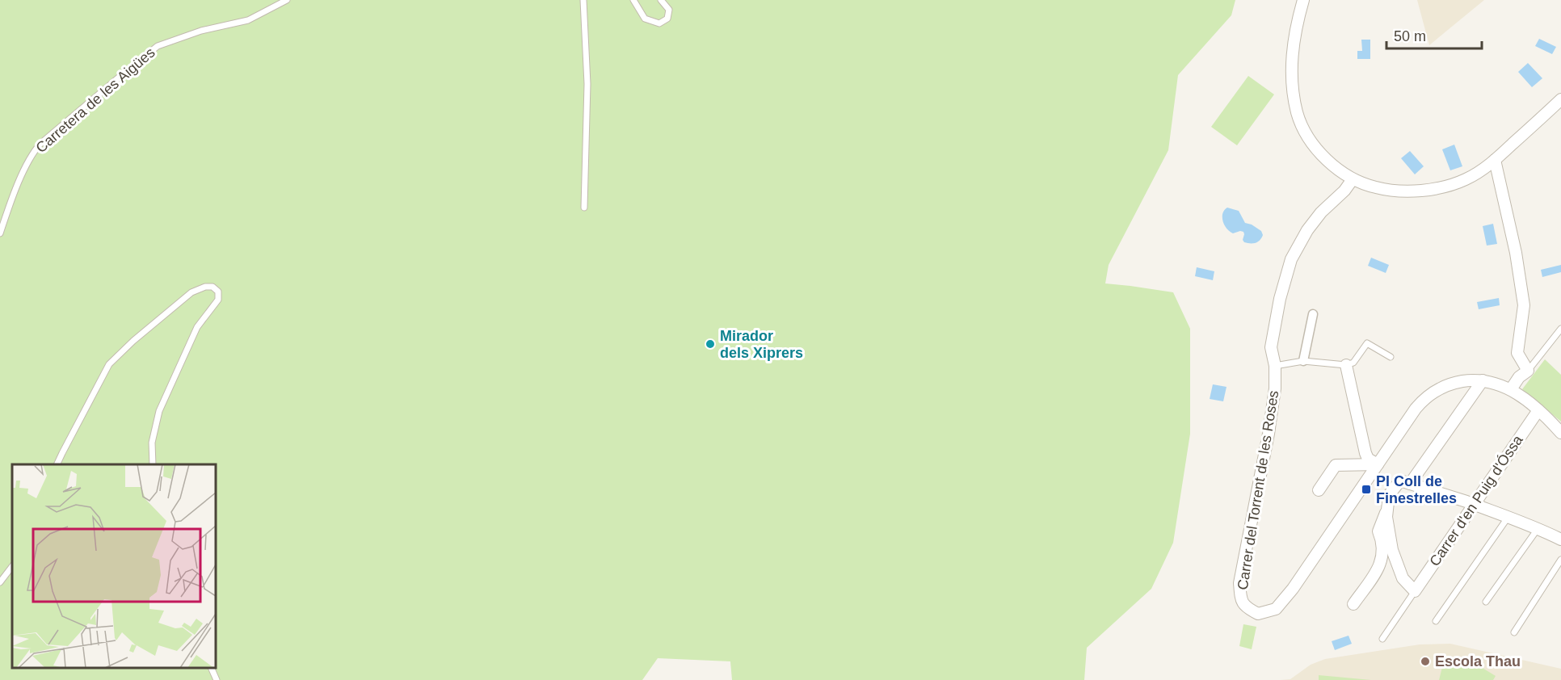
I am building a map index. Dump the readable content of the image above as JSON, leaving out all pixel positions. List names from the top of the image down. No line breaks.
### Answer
{"streets":{"street":["Carrer del Torrent de les Roses","Carrer d'en Puig d'Óssa"],"lane":["Carretera de les Aigües"]},"crossings":[["Carrer del Torrent de les Roses","Carrer d'en Puig d'Óssa"]],"places":{"other":["Mirador dels Xiprers","Escola Thau"],"transit":["Pl Coll de Finestrelles"]},"scale_bar":"50 m"}
